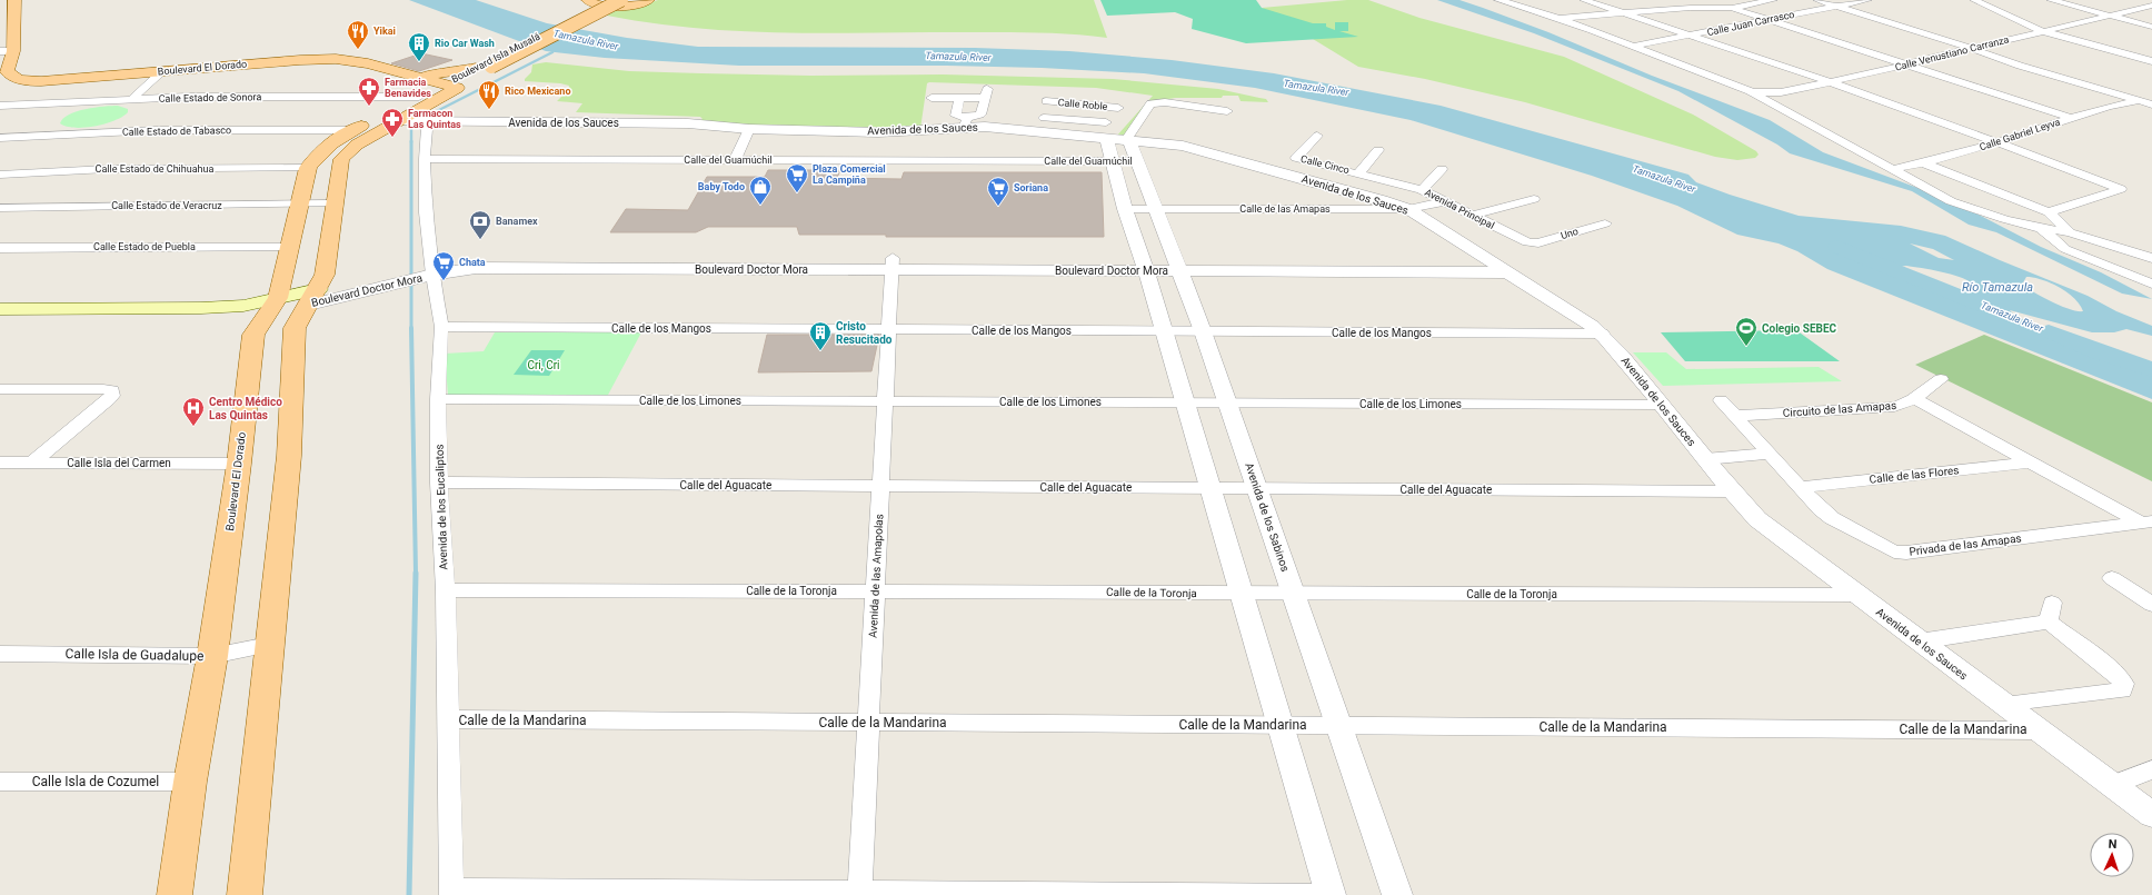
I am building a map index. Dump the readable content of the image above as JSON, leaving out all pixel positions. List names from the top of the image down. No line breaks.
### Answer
{"streets":{"main road":["Boulevard Isla Musalá","Boulevard El Dorado","Boulevard Doctor Mora"],"street":["Calle Juan Carrasco","Calle Venustiano Carranza","Calle Estado de Sonora","Calle Roble","Avenida de los Sauces","Calle Estado de Tabasco","Calle Gabriel Leyva","Calle del Guamúchil","Calle Cinco","Calle Estado de Chihuahua","Calle Estado de Veracruz","Calle de las Amapas","Avenida Principal","Uno","Calle Estado de Puebla","Calle de los Mangos","Calle de los Limones","Circuito de las Amapas","Calle Isla del Carmen","Calle de las Flores","Calle del Aguacate","Avenida de los Eucaliptos","Avenida de los Sabinos","Privada de las Amapas","Avenida de las Amapolas","Calle de la Toronja","Calle Isla de Guadalupe","Calle de la Mandarina","Calle Isla de Cozumel"]},"crossings":[["Boulevard Isla Musalá","Boulevard El Dorado"],["Boulevard Isla Musalá","Calle Estado de Sonora"],["Boulevard El Dorado","Calle Estado de Sonora"],["Boulevard El Dorado","Calle Estado de Chihuahua"],["Boulevard El Dorado","Calle Estado de Veracruz"],["Boulevard El Dorado","Calle Estado de Puebla"],["Boulevard El Dorado","Boulevard Doctor Mora"],["Boulevard El Dorado","Calle Isla del Carmen"],["Boulevard El Dorado","Calle Isla de Guadalupe"],["Boulevard El Dorado","Calle Isla de Cozumel"],["Avenida de los Sauces","Calle de las Amapas"],["Avenida de los Sauces","Boulevard Doctor Mora"],["Avenida de los Sauces","Calle de los Mangos"],["Avenida de los Sauces","Calle de los Limones"],["Avenida de los Sauces","Calle del Aguacate"],["Avenida de los Sauces","Avenida de los Eucaliptos"],["Avenida de los Sauces","Avenida de los Sabinos"],["Avenida de los Sauces","Calle de la Toronja"],["Avenida de los Sauces","Calle de la Mandarina"],["Calle del Guamúchil","Avenida de los Eucaliptos"],["Calle del Guamúchil","Avenida de los Sabinos"],["Calle Cinco","Avenida Principal"],["Calle de las Amapas","Avenida Principal"],["Calle de las Amapas","Avenida de los Sabinos"],["Avenida Principal","Uno"],["Boulevard Doctor Mora","Avenida de los Eucaliptos"],["Boulevard Doctor Mora","Avenida de los Sabinos"],["Boulevard Doctor Mora","Avenida de las Amapolas"],["Calle de los Mangos","Avenida de los Eucaliptos"],["Calle de los Mangos","Avenida de los Sabinos"],["Calle de los Mangos","Avenida de las Amapolas"],["Calle de los Limones","Avenida de los Eucaliptos"],["Calle de los Limones","Avenida de los Sabinos"],["Calle de los Limones","Avenida de las Amapolas"],["Calle de las Flores","Privada de las Amapas"],["Calle del Aguacate","Avenida de los Eucaliptos"],["Calle del Aguacate","Avenida de los Sabinos"],["Calle del Aguacate","Avenida de las Amapolas"],["Avenida de los Eucaliptos","Calle de la Toronja"],["Avenida de los Eucaliptos","Calle de la Mandarina"],["Avenida de los Sabinos","Calle de la Toronja"],["Avenida de los Sabinos","Calle de la Mandarina"],["Avenida de las Amapolas","Calle de la Toronja"],["Avenida de las Amapolas","Calle de la Mandarina"]],"water":["Tamazula River","Río Tamazula"],"parks":["Cri, Cri"],"places":{"restaurant":["Yikai","Rico Mexicano"],"building":["Rio Car Wash","Cristo Resucitado"],"pharmacy":["Farmacia Benavides","Farmacon Las Quintas"],"supermarket":["Plaza Comercial La Campiña","Soriana","Chata"],"shop":["Baby Todo"],"bank":["Banamex"],"sports":["Colegio SEBEC"],"hospital":["Centro Médico Las Quintas"]},"north":"top"}
